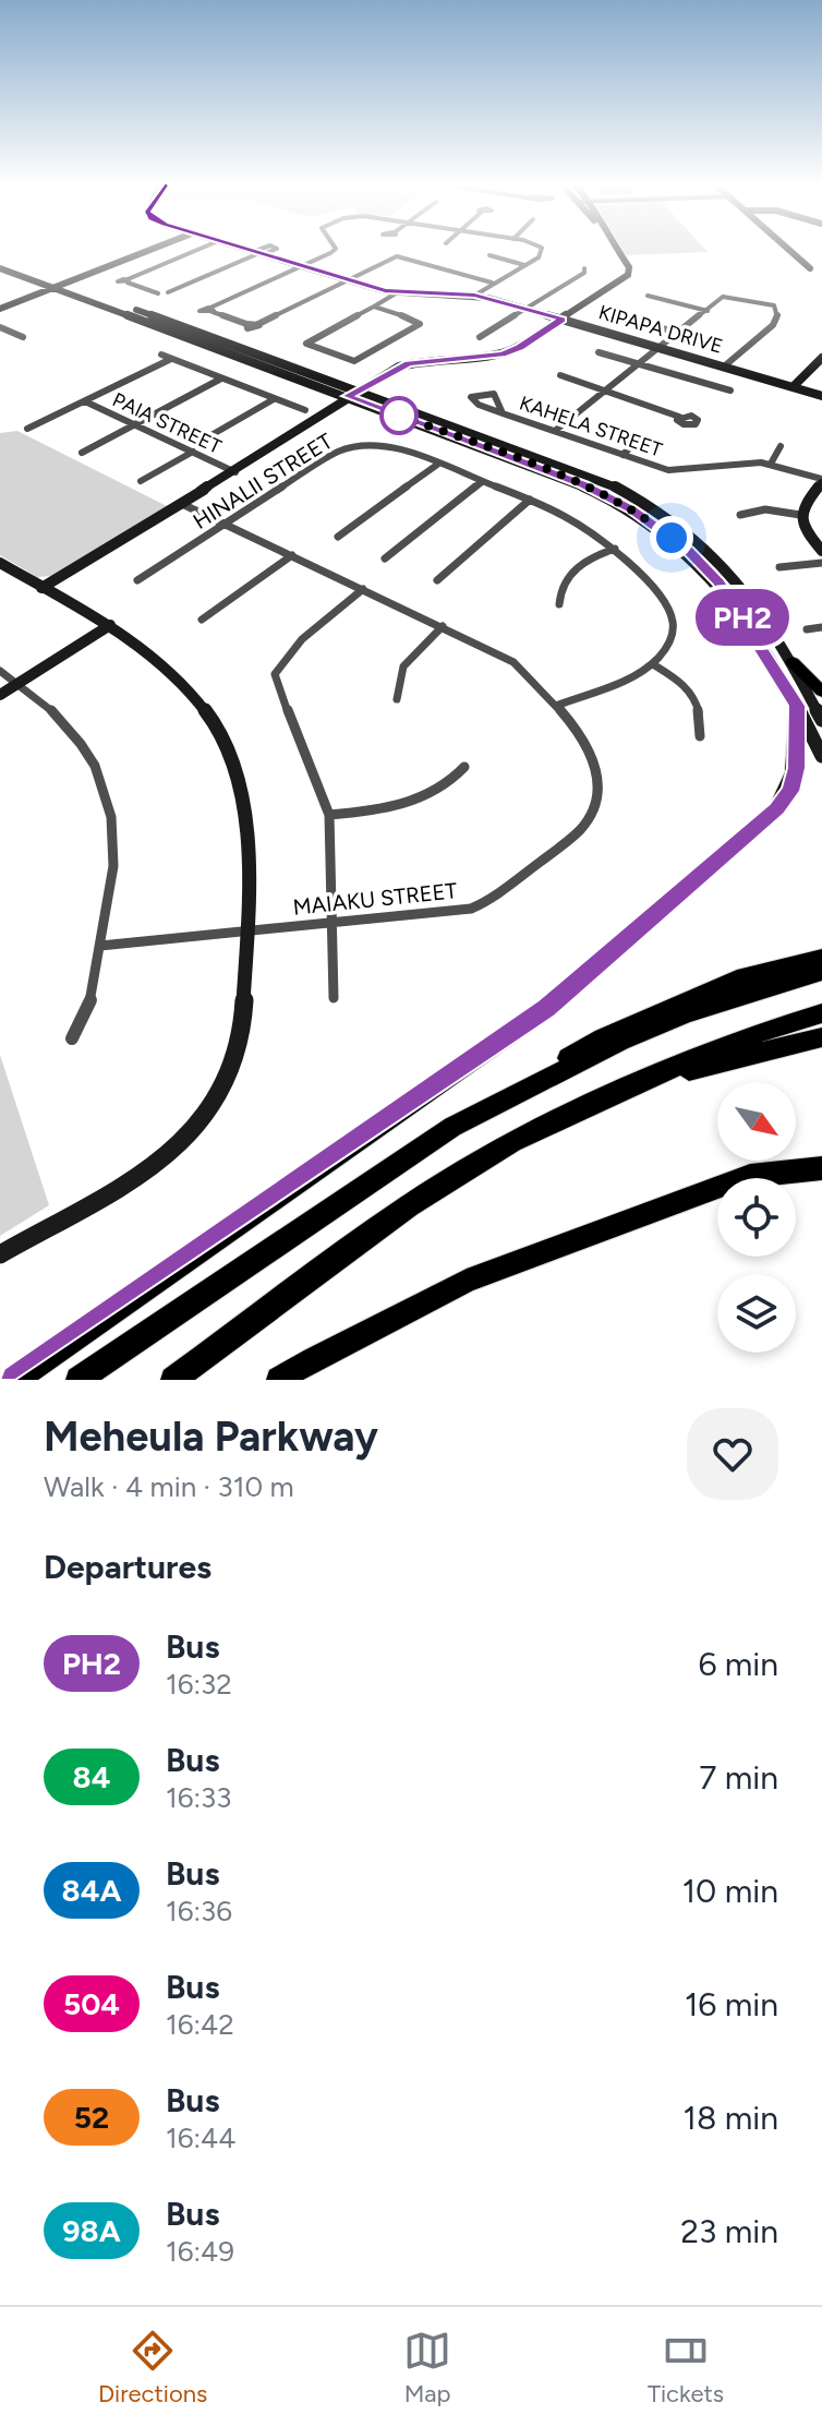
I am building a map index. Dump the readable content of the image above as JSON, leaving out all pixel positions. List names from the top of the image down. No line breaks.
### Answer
{"streets":{"street":["KIPAPA DRIVE","PAIA STREET","KAHELA STREET","HINALII STREET","MAIAKU STREET"]},"crossings":[["HINALII STREET","MAIAKU STREET"]],"lines":["bus line PH2"],"north":"bottom right","page":{"on_map":"PH2","heading":[["Meheula Parkway","Walk · 4 min · 310 m"],"Departures"],"list":[{"mark":"PH2","name":"Bus","note":"16:32","value":"6 min"},{"mark":"84","name":"Bus","note":"16:33","value":"7 min"},{"mark":"84A","name":"Bus","note":"16:36","value":"10 min"},{"mark":"504","name":"Bus","note":"16:42","value":"16 min"},{"mark":"52","name":"Bus","note":"16:44","value":"18 min"},{"mark":"98A","name":"Bus","note":"16:49","value":"23 min"}],"tabs":["Directions","Map","Tickets"]}}
